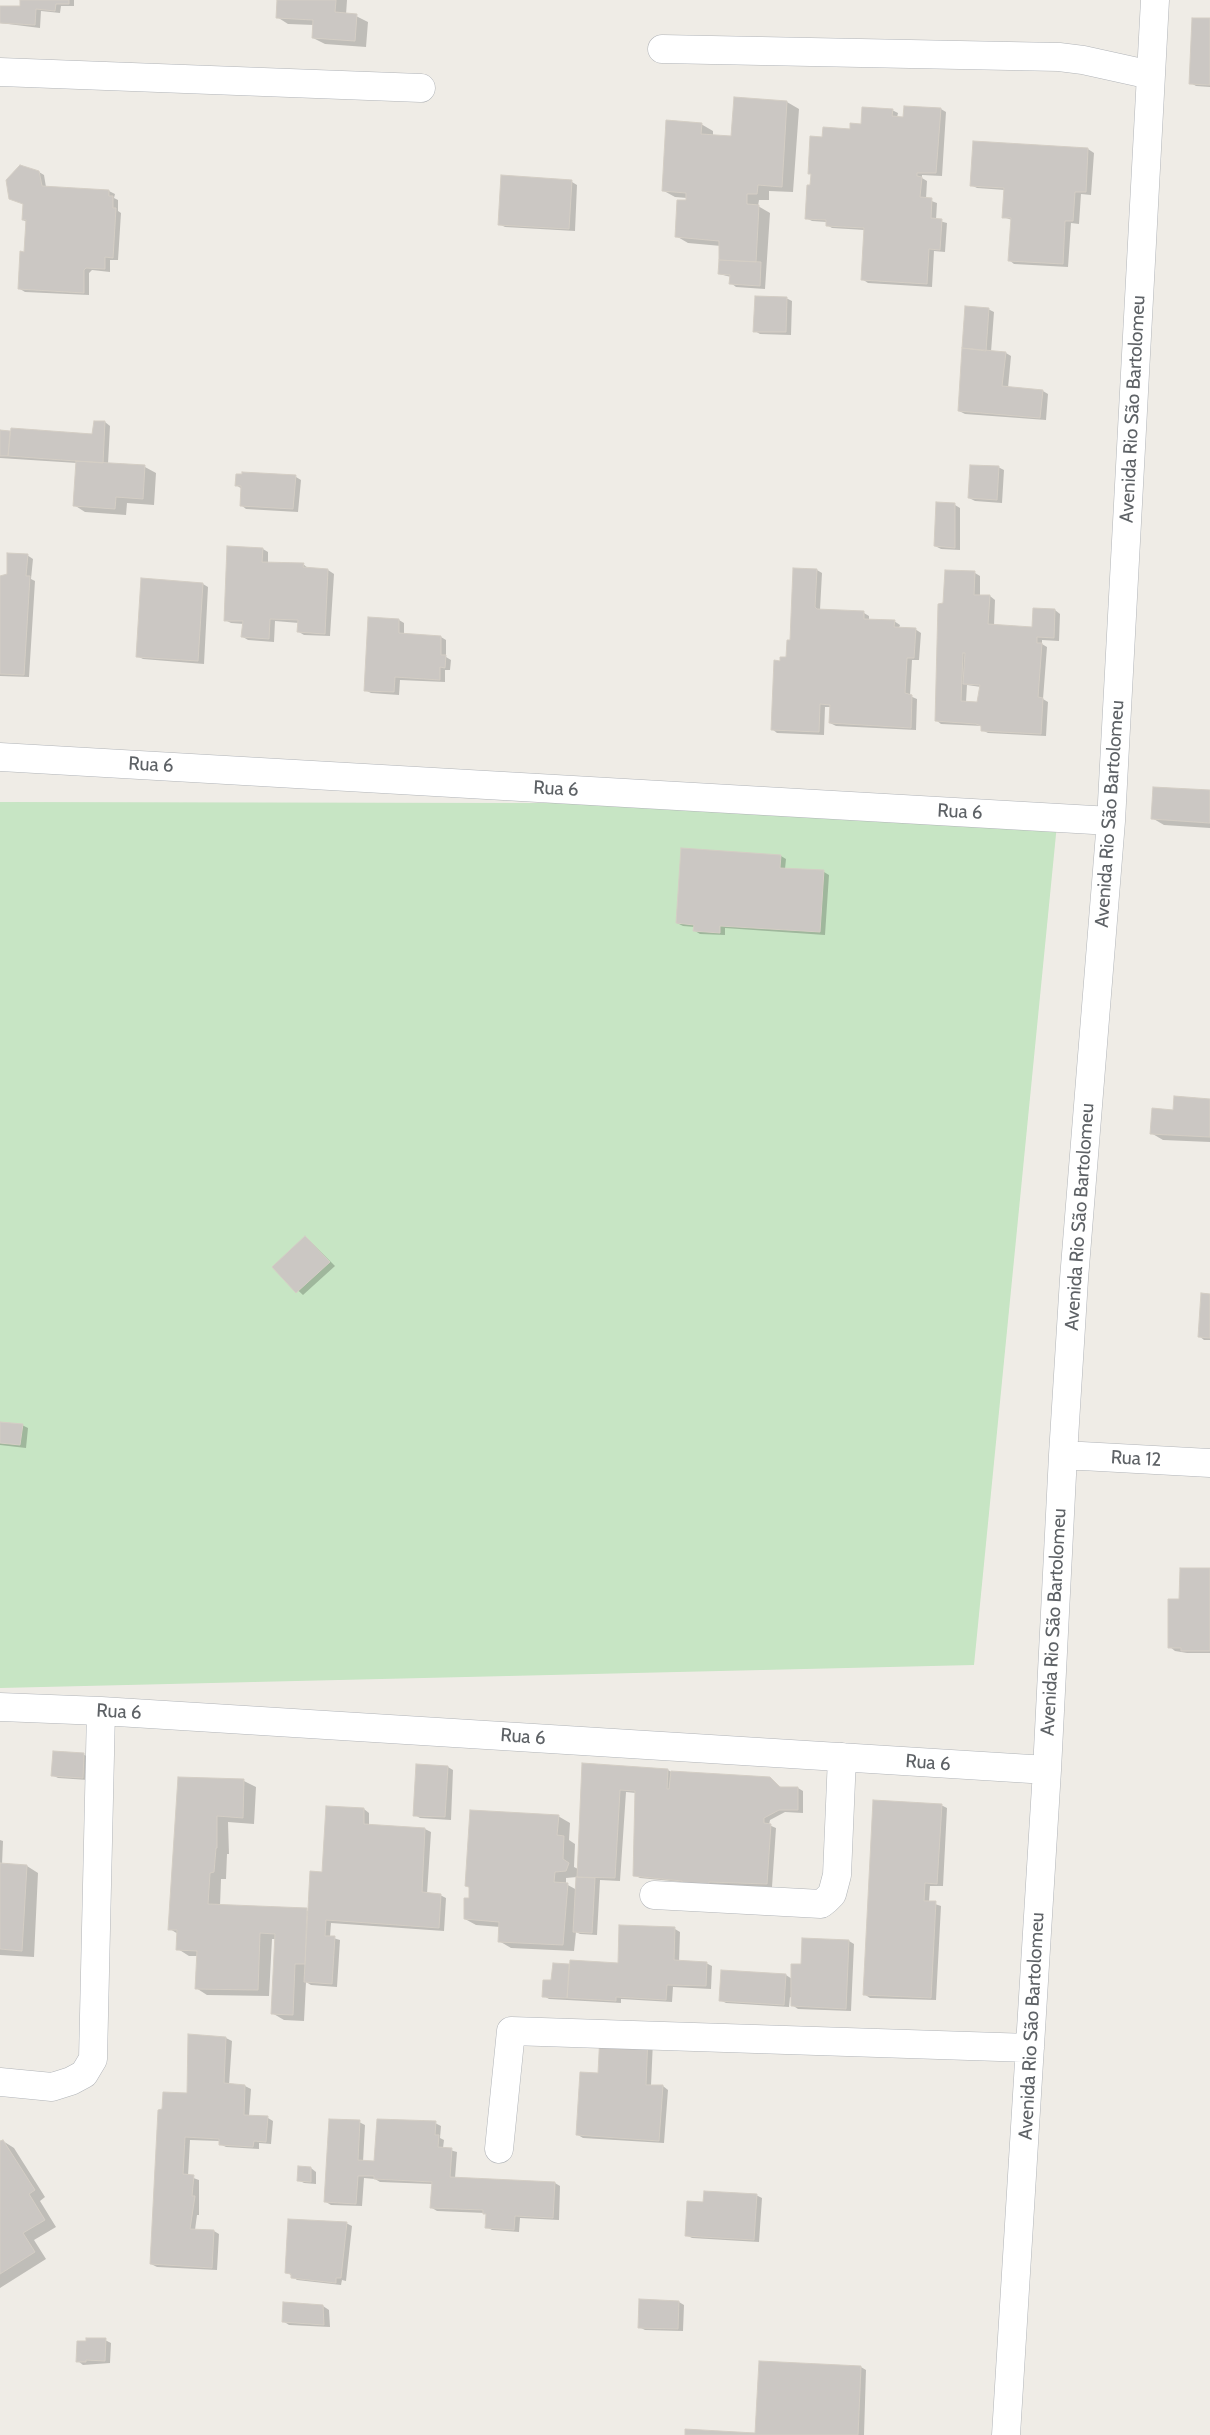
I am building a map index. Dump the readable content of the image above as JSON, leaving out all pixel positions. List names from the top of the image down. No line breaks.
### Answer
{"streets":{"street":["Avenida Rio São Bartolomeu","Rua 6","Rua 12"]},"crossings":[["Avenida Rio São Bartolomeu","Rua 6"],["Avenida Rio São Bartolomeu","Rua 12"]]}
